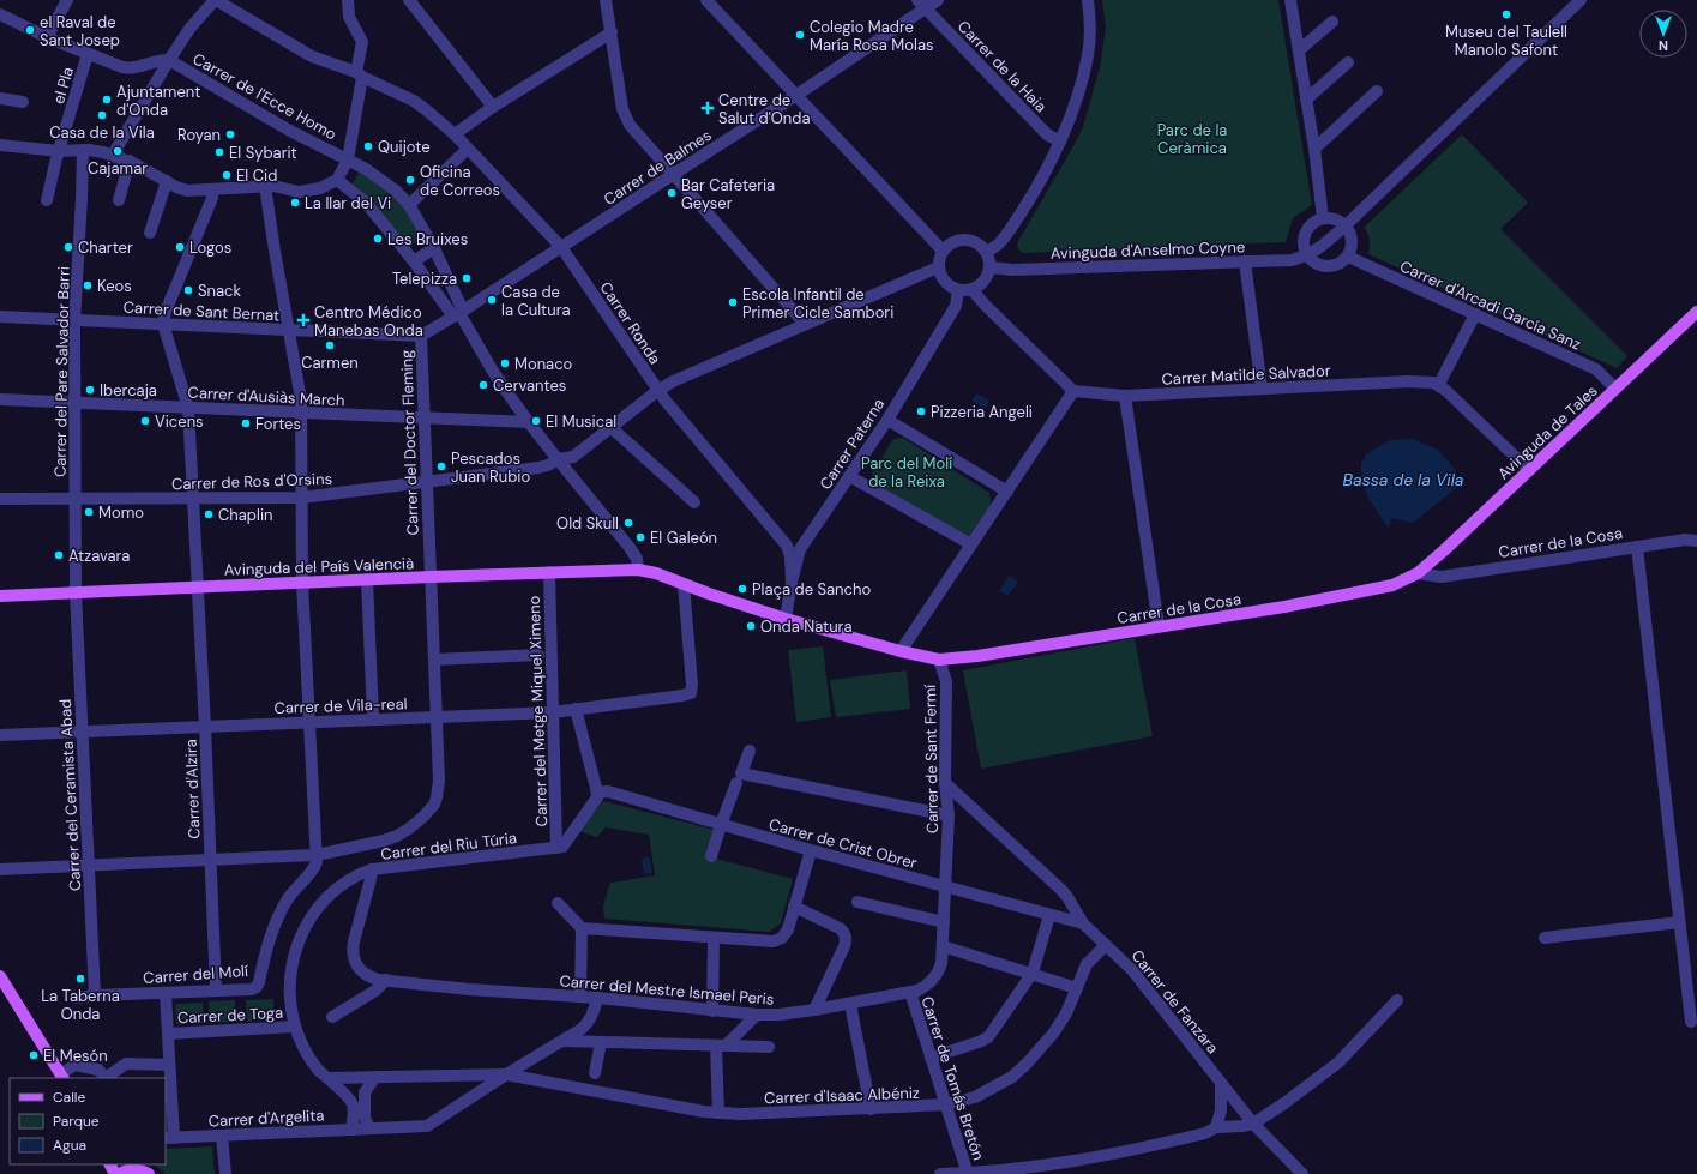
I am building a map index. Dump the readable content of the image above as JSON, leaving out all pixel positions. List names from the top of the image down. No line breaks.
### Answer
{"streets":{"main road":["Avinguda de Tales","Carrer de la Cosa","Avinguda del País Valencià"],"street":["Carrer de la Haia","el Pla","Carrer de l'Ecce Homo","Carrer de Balmes","Avinguda d'Anselmo Coyne","Carrer d'Arcadi García Sanz","Carrer de Sant Bernat","Carrer Ronda","Carrer del Pare Salvador Barri","Carrer Matilde Salvador","Carrer d'Ausiàs March","Carrer del Doctor Fleming","Carrer Paterna","Carrer de Ros d'Orsins","Carrer de Vila-real","Carrer del Metge Miquel Ximeno","Carrer de Sant Fermí","Carrer d'Alzira","Carrer del Ceramista Abad","Carrer de Crist Obrer","Carrer del Riu Túria","Carrer del Molí","Carrer del Mestre Ismael Peris","Carrer de Fanzara","Carrer de Toga","Carrer de Tomás Bretón","Carrer d'Isaac Albéniz","Carrer d'Argelita"]},"crossings":[["Carrer de la Haia","Carrer de Balmes"],["el Pla","Carrer de l'Ecce Homo"],["Carrer de l'Ecce Homo","Carrer de Balmes"],["Carrer de Balmes","Carrer Ronda"],["Avinguda d'Anselmo Coyne","Carrer Paterna"],["Avinguda d'Anselmo Coyne","Carrer de Ros d'Orsins"],["Carrer d'Arcadi García Sanz","Avinguda de Tales"],["Carrer de Sant Bernat","Carrer del Pare Salvador Barri"],["Carrer de Sant Bernat","Carrer del Doctor Fleming"],["Carrer de Sant Bernat","Carrer d'Alzira"],["Carrer Ronda","Carrer Paterna"],["Carrer Ronda","Carrer de Ros d'Orsins"],["Carrer del Pare Salvador Barri","Carrer d'Ausiàs March"],["Carrer del Pare Salvador Barri","Carrer de Ros d'Orsins"],["Carrer del Pare Salvador Barri","Avinguda del País Valencià"],["Carrer del Pare Salvador Barri","Carrer del Ceramista Abad"],["Carrer d'Ausiàs March","Carrer del Doctor Fleming"],["Carrer d'Ausiàs March","Carrer d'Alzira"],["Avinguda de Tales","Carrer de la Cosa"],["Carrer del Doctor Fleming","Carrer de Ros d'Orsins"],["Carrer del Doctor Fleming","Avinguda del País Valencià"],["Carrer del Doctor Fleming","Carrer de Vila-real"],["Carrer del Doctor Fleming","Carrer d'Alzira"],["Carrer del Doctor Fleming","Carrer del Ceramista Abad"],["Carrer del Doctor Fleming","Carrer del Molí"],["Carrer Paterna","Carrer de Ros d'Orsins"],["Carrer Paterna","Carrer de la Cosa"],["Carrer de Ros d'Orsins","Carrer d'Alzira"],["Carrer de la Cosa","Avinguda del País Valencià"],["Carrer de la Cosa","Carrer de Vila-real"],["Carrer de la Cosa","Carrer de Sant Fermí"],["Avinguda del País Valencià","Carrer de Vila-real"],["Avinguda del País Valencià","Carrer del Metge Miquel Ximeno"],["Avinguda del País Valencià","Carrer d'Alzira"],["Avinguda del País Valencià","Carrer del Ceramista Abad"],["Carrer de Vila-real","Carrer del Metge Miquel Ximeno"],["Carrer de Vila-real","Carrer d'Alzira"],["Carrer de Vila-real","Carrer del Ceramista Abad"],["Carrer del Metge Miquel Ximeno","Carrer del Riu Túria"],["Carrer de Sant Fermí","Carrer de Crist Obrer"],["Carrer de Sant Fermí","Carrer del Mestre Ismael Peris"],["Carrer de Sant Fermí","Carrer de Fanzara"],["Carrer d'Alzira","Carrer del Molí"],["Carrer del Ceramista Abad","Carrer del Molí"],["Carrer de Crist Obrer","Carrer de Fanzara"],["Carrer del Riu Túria","Carrer del Mestre Ismael Peris"],["Carrer del Mestre Ismael Peris","Carrer de Tomás Bretón"],["Carrer del Mestre Ismael Peris","Carrer d'Argelita"],["Carrer de Fanzara","Carrer d'Isaac Albéniz"],["Carrer de Tomás Bretón","Carrer d'Isaac Albéniz"],["Carrer d'Isaac Albéniz","Carrer d'Argelita"]],"water":["Bassa de la Vila"],"parks":["Parc de la Ceràmica","Parc del Molí de la Reixa"],"places":{"other":["Museu del Taulell Manolo Safont","el Raval de Sant Josep","Colegio Madre María Rosa Molas","Ajuntament d'Onda","Casa de la Vila","Royan","Quijote","Cajamar","El Sybarit","El Cid","Oficina de Correos","Bar Cafeteria Geyser","La llar del Vi","Les Bruixes","Charter","Logos","Telepizza","Keos","Snack","Casa de la Cultura","Escola Infantil de Primer Cicle Sambori","Carmen","Monaco","Cervantes","Ibercaja","Pizzeria Angeli","Vicens","El Musical","Fortes","Pescados Juan Rubio","Momo","Chaplin","Old Skull","El Galeón","Atzavara","Plaça de Sancho","Onda Natura","La Taberna Onda","El Mesón"],"health":["Centre de Salut d'Onda","Centro Médico Manebas Onda"]},"legend":["Calle","Parque","Agua"],"north":"bottom"}
